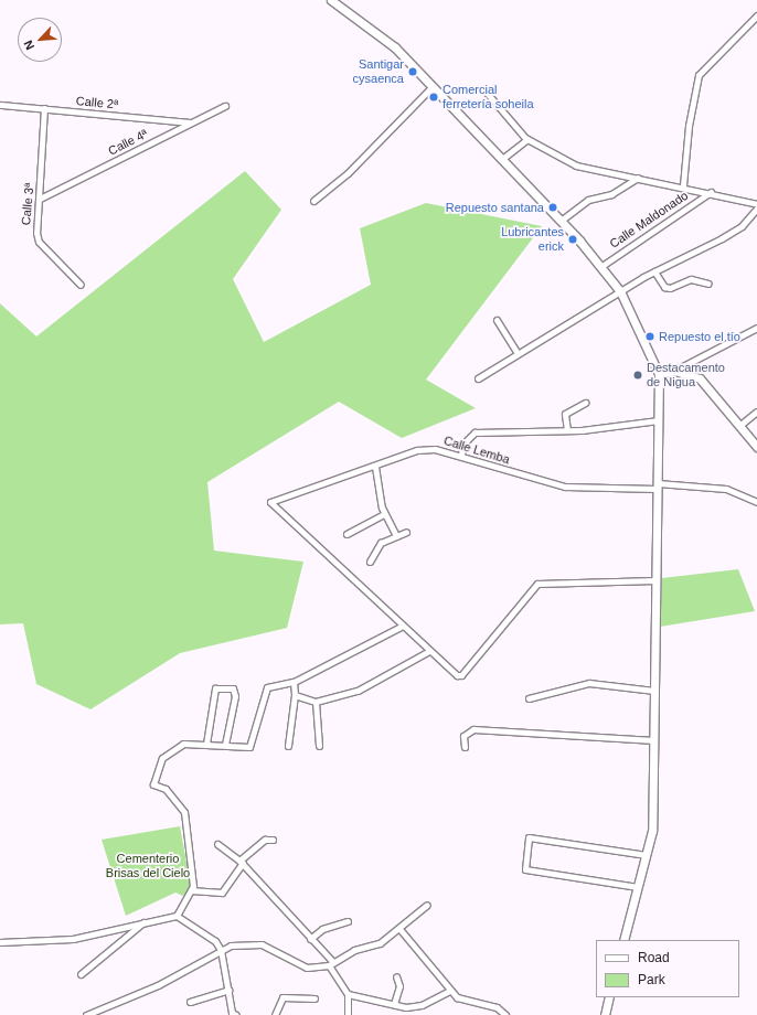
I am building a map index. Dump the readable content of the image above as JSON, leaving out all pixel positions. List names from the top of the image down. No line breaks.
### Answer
{"streets":{"street":["Calle 2ª","Calle 4ª","Calle 3ª","Calle Maldonado","Calle Lemba"]},"crossings":[["Calle 2ª","Calle 4ª"],["Calle 2ª","Calle 3ª"],["Calle 4ª","Calle 3ª"]],"parks":["Cementerio Brisas del Cielo"],"places":["Santigar cysaenca","Comercial ferretería soheila","Repuesto santana","Lubricantes erick","Repuesto el tío","Destacamento de Nigua"],"legend":["Road","Park"],"north":"bottom left"}
